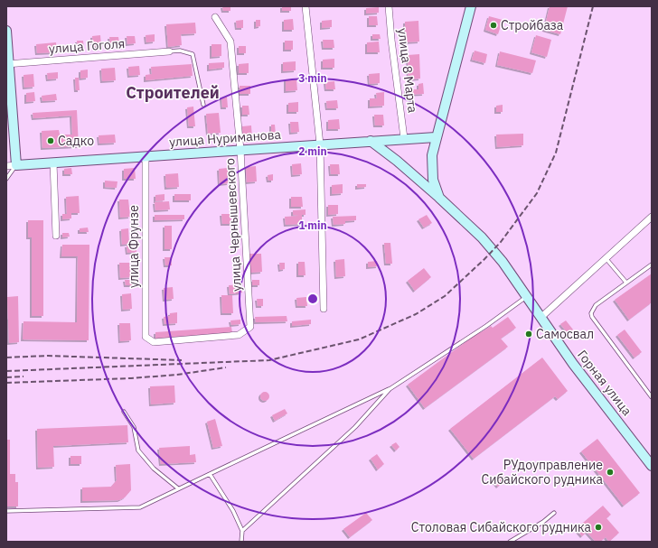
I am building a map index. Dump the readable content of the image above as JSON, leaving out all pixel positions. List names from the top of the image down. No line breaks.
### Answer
{"streets":{"main road":["улица Нуриманова","Горная улица"],"street":["улица Гоголя","улица 8 Марта","улица Чернышевского","улица Фрунзе"]},"crossings":[["улица 8 Марта","улица Нуриманова"],["улица Нуриманова","улица Чернышевского"],["улица Нуриманова","улица Фрунзе"],["улица Нуриманова","Горная улица"],["улица Чернышевского","улица Фрунзе"]],"districts":["Строителей"],"places":["Стройбаза","Садко","Самосвал","РУдоуправление Сибайского рудника","Столовая Сибайского рудника"],"rings":["3 min","2 min","1 min"]}
